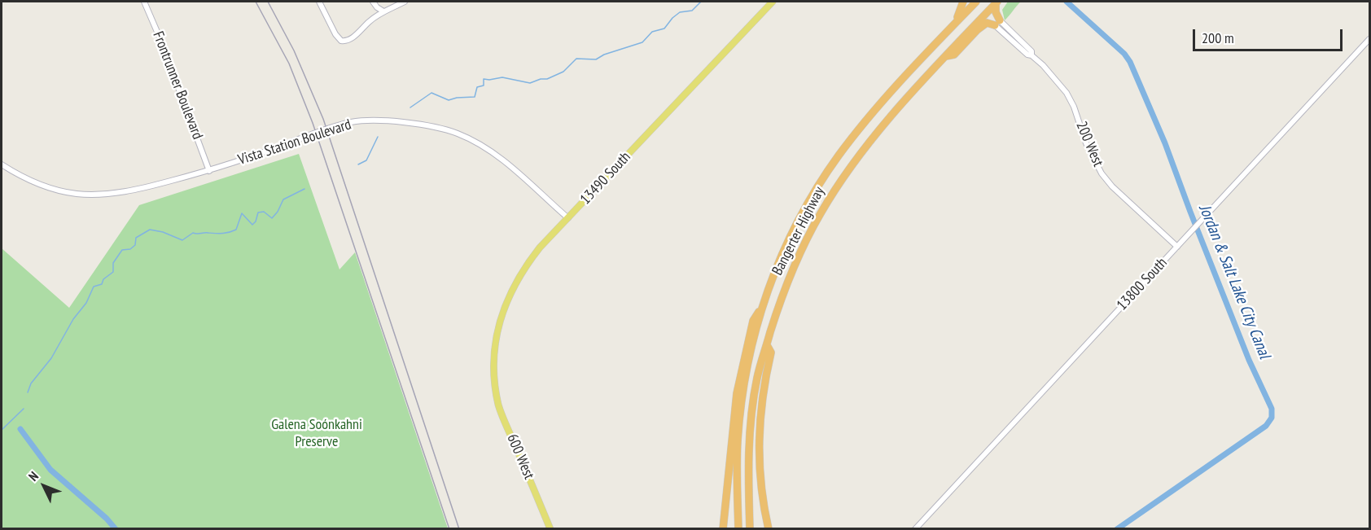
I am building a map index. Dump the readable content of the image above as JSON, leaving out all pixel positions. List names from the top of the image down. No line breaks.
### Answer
{"streets":{"highway":["Bangerter Highway"],"main road":["13490 South","600 West"],"street":["Frontrunner Boulevard","Vista Station Boulevard","200 West","13800 South"]},"crossings":[["Frontrunner Boulevard","Vista Station Boulevard"],["Vista Station Boulevard","13490 South"],["200 West","13800 South"],["13490 South","600 West"]],"water":["Jordan & Salt Lake City Canal"],"parks":["Galena Soónkahni Preserve"],"scale_bar":"200 m","north":"top left"}
